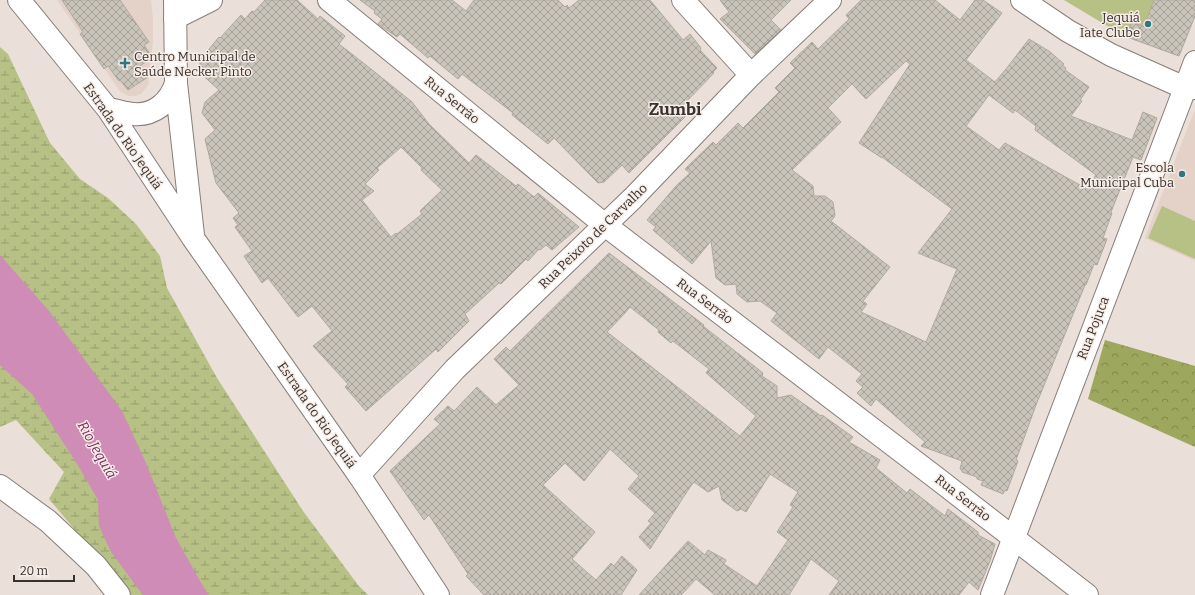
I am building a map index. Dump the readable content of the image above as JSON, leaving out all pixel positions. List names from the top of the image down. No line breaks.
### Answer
{"streets":{"street":["Rua Serrão","Estrada do Rio Jequiá","Rua Peixoto de Carvalho","Rua Pojuca"]},"crossings":[["Rua Serrão","Rua Peixoto de Carvalho"],["Rua Serrão","Rua Pojuca"],["Estrada do Rio Jequiá","Rua Peixoto de Carvalho"]],"districts":["Zumbi"],"water":["Rio Jequiá"],"places":{"other":["Jequiá Iate Clube","Escola Municipal Cuba"],"health":["Centro Municipal de Saúde Necker Pinto"]},"scale_bar":"20 m"}
